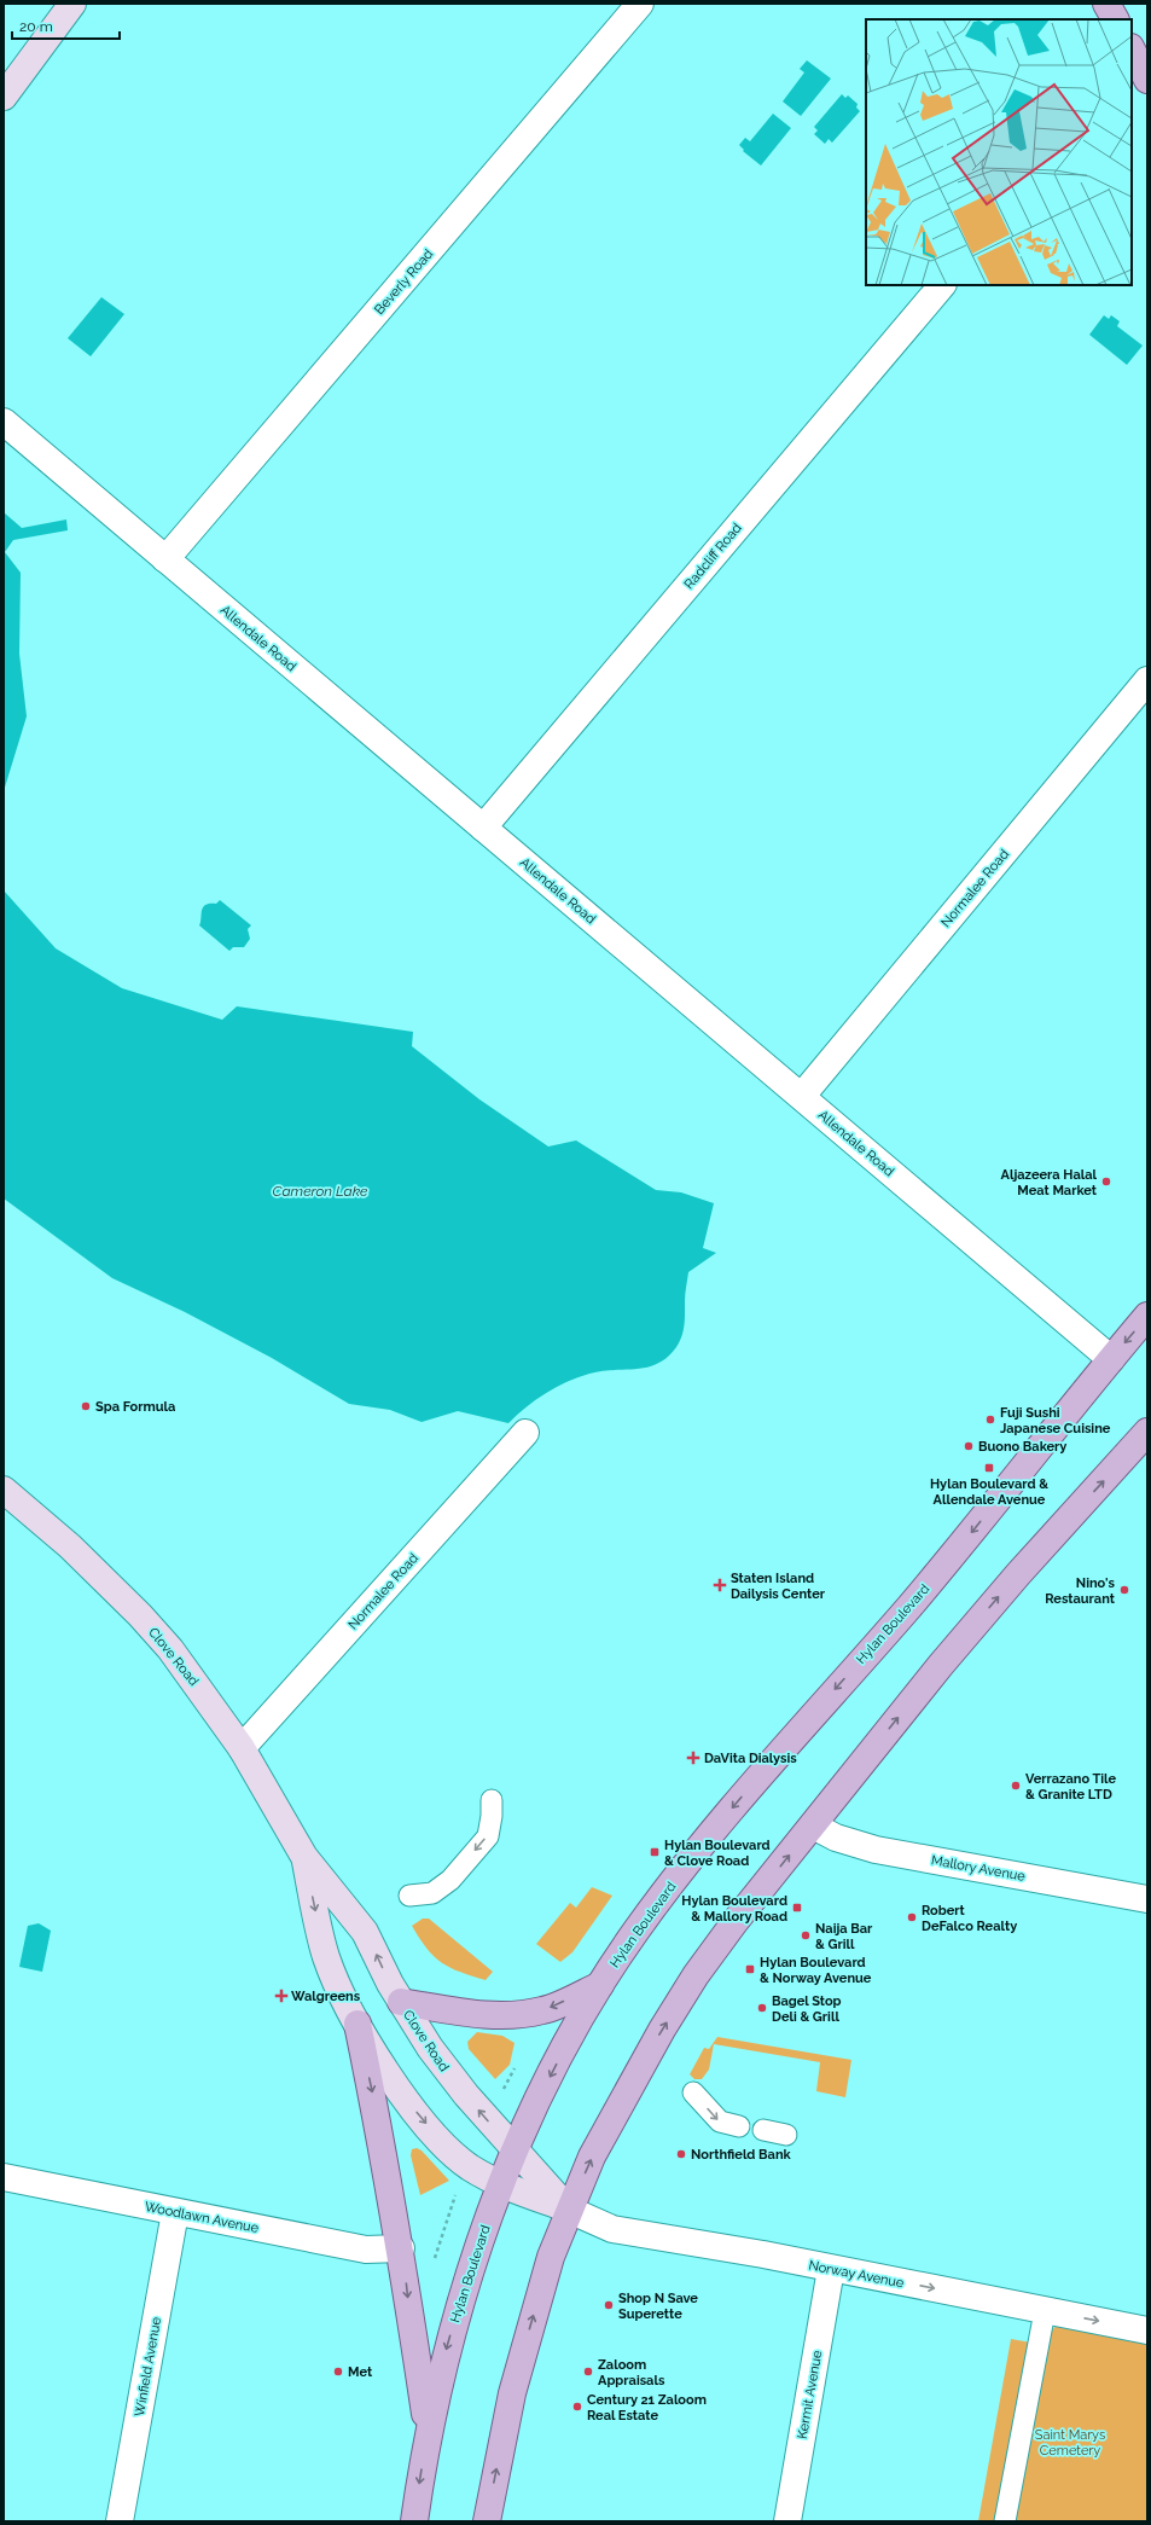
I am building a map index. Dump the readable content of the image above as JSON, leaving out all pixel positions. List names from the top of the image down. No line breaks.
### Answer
{"streets":{"main road":["Hylan Boulevard"],"street":["Beverly Road","Radcliff Road","Allendale Road","Normalee Road","Clove Road","Mallory Avenue","Woodlawn Avenue","Norway Avenue","Winfield Avenue","Kermit Avenue"]},"crossings":[["Beverly Road","Allendale Road"],["Radcliff Road","Allendale Road"],["Allendale Road","Normalee Road"],["Allendale Road","Hylan Boulevard"],["Normalee Road","Clove Road"],["Hylan Boulevard","Clove Road"],["Clove Road","Norway Avenue"],["Woodlawn Avenue","Winfield Avenue"],["Norway Avenue","Kermit Avenue"]],"one_way":["Norway Avenue"],"water":["Cameron Lake"],"parks":["Saint Marys Cemetery"],"places":{"other":["Aljazeera Halal Meat Market","Spa Formula","Fuji Sushi Japanese Cuisine","Buono Bakery","Nino's Restaurant","Verrazano Tile & Granite LTD","Robert DeFalco Realty","Naija Bar & Grill","Bagel Stop Deli & Grill","Northfield Bank","Shop N Save Superette","Met","Zaloom Appraisals","Century 21 Zaloom Real Estate"],"transit":["Hylan Boulevard & Allendale Avenue","Hylan Boulevard & Clove Road","Hylan Boulevard & Mallory Road","Hylan Boulevard & Norway Avenue"],"health":["Staten Island Dailysis Center","DaVita Dialysis","Walgreens"]},"scale_bar":"20 m"}
